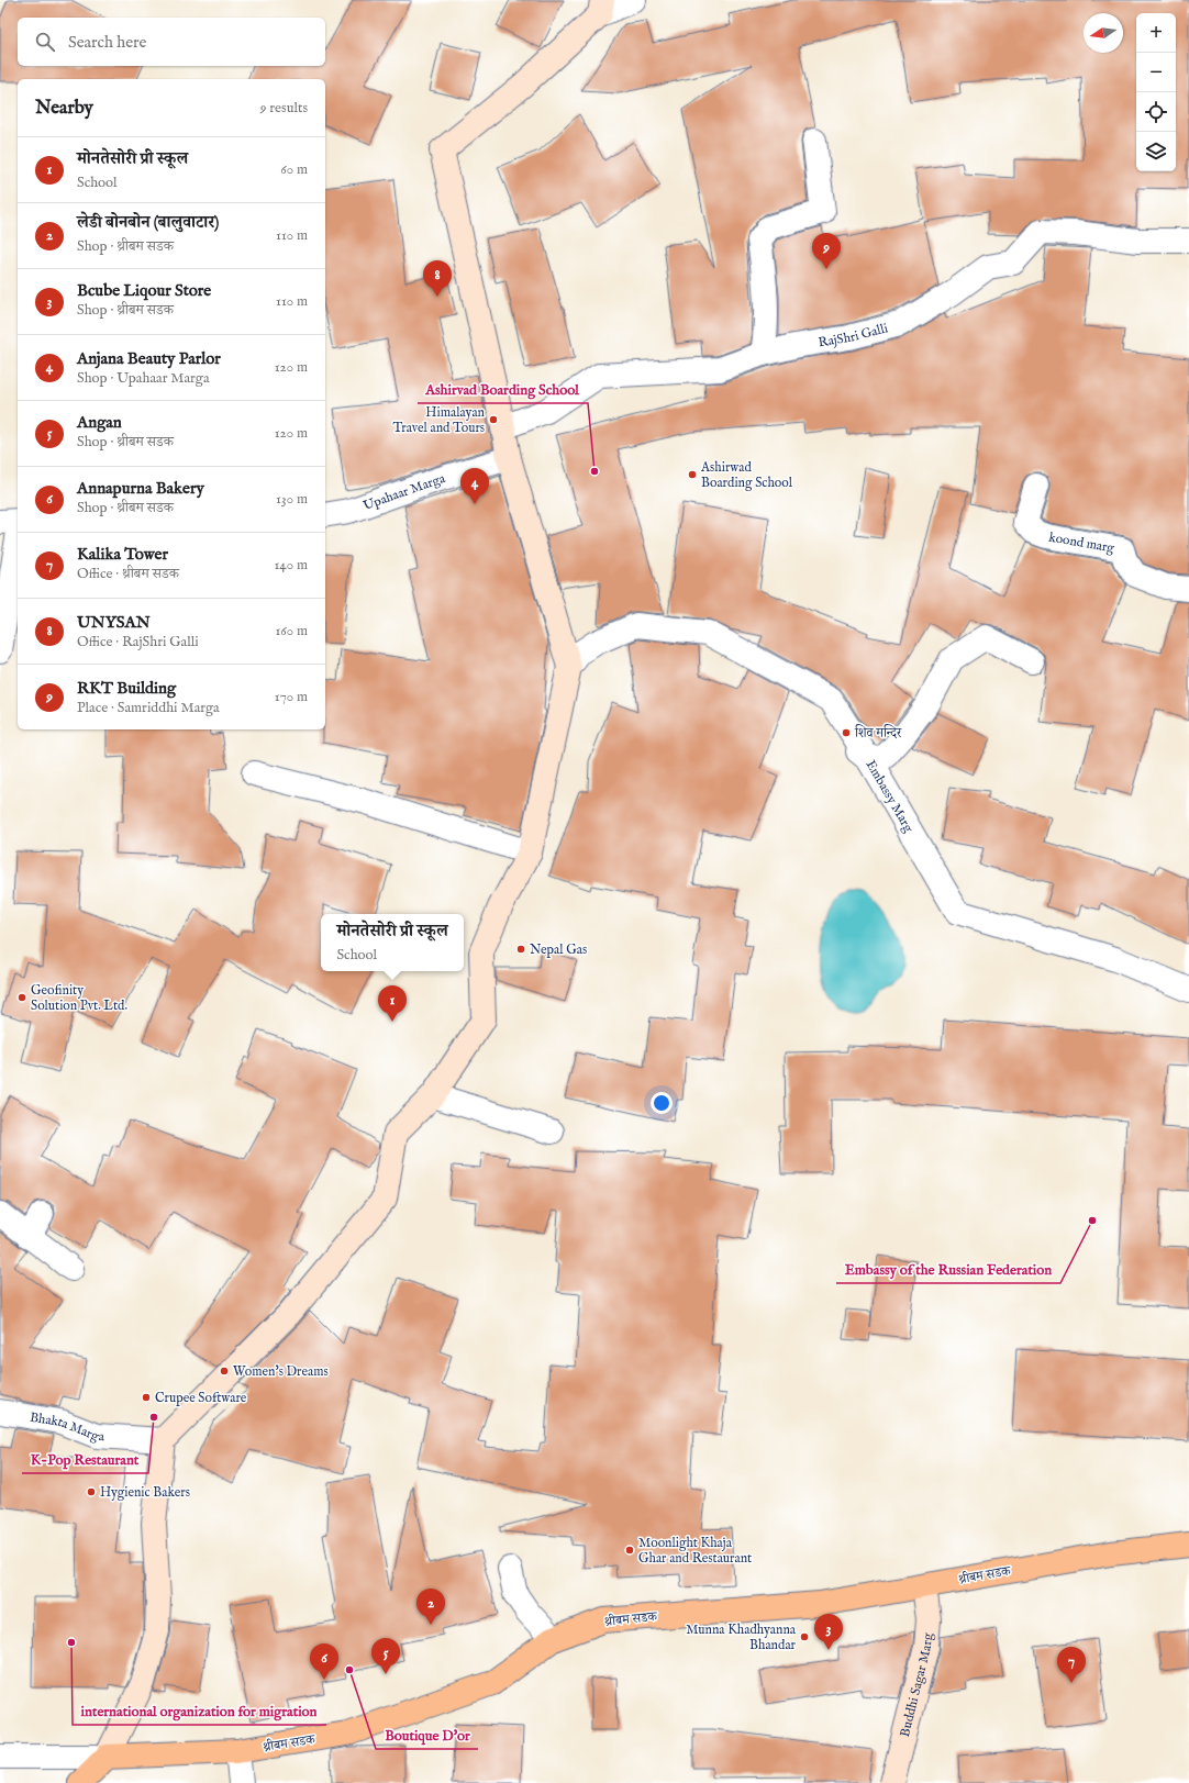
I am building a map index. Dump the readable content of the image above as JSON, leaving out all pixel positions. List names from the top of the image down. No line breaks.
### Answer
{"streets":{"main road":["थ्रीबम सडक"],"street":["RajShri Galli","Upahaar Marga","koond marg","Embassy Marg","Bhakta Marga","Buddhi Sagar Marg"]},"crossings":[["थ्रीबम सडक","Buddhi Sagar Marg"]],"places":["Himalayan Travel and Tours","Ashirvad Boarding School","Ashirwad Boarding School","शिव मन्दिर","Nepal Gas","Geofinity Solution Pvt. Ltd.","Embassy of the Russian Federation","Women's Dreams","Crupee Software","K-Pop Restaurant","Hygienic Bakers","Moonlight Khaja Ghar and Restaurant","Munna Khadhyanna Bhandar","international organization for migration","Boutique D'or"],"north":"left","page":{"map_buttons":["+","−"],"search":"Search here","heading":["Nearby","9 results"],"list":[{"mark":"1","name":"मोनतेसोरी प्री स्कूल","note":"School","value":"60 m"},{"mark":"2","name":"लेडी बोनबोन (बालुवाटार)","note":"Shop · थ्रीबम सडक","value":"110 m"},{"mark":"3","name":"Bcube Liqour Store","note":"Shop · थ्रीबम सडक","value":"110 m"},{"mark":"4","name":"Anjana Beauty Parlor","note":"Shop · Upahaar Marga","value":"120 m"},{"mark":"5","name":"Angan","note":"Shop · थ्रीबम सडक","value":"120 m"},{"mark":"6","name":"Annapurna Bakery","note":"Shop · थ्रीबम सडक","value":"130 m"},{"mark":"7","name":"Kalika Tower","note":"Office · थ्रीबम सडक","value":"140 m"},{"mark":"8","name":"UNYSAN","note":"Office · RajShri Galli","value":"160 m"},{"mark":"9","name":"RKT Building","note":"Place · Samriddhi Marga","value":"170 m"}],"pins":["9","8","4","1","2","3","5","6","7"],"popup":["मोनतेसोरी प्री स्कूल","School"]}}
